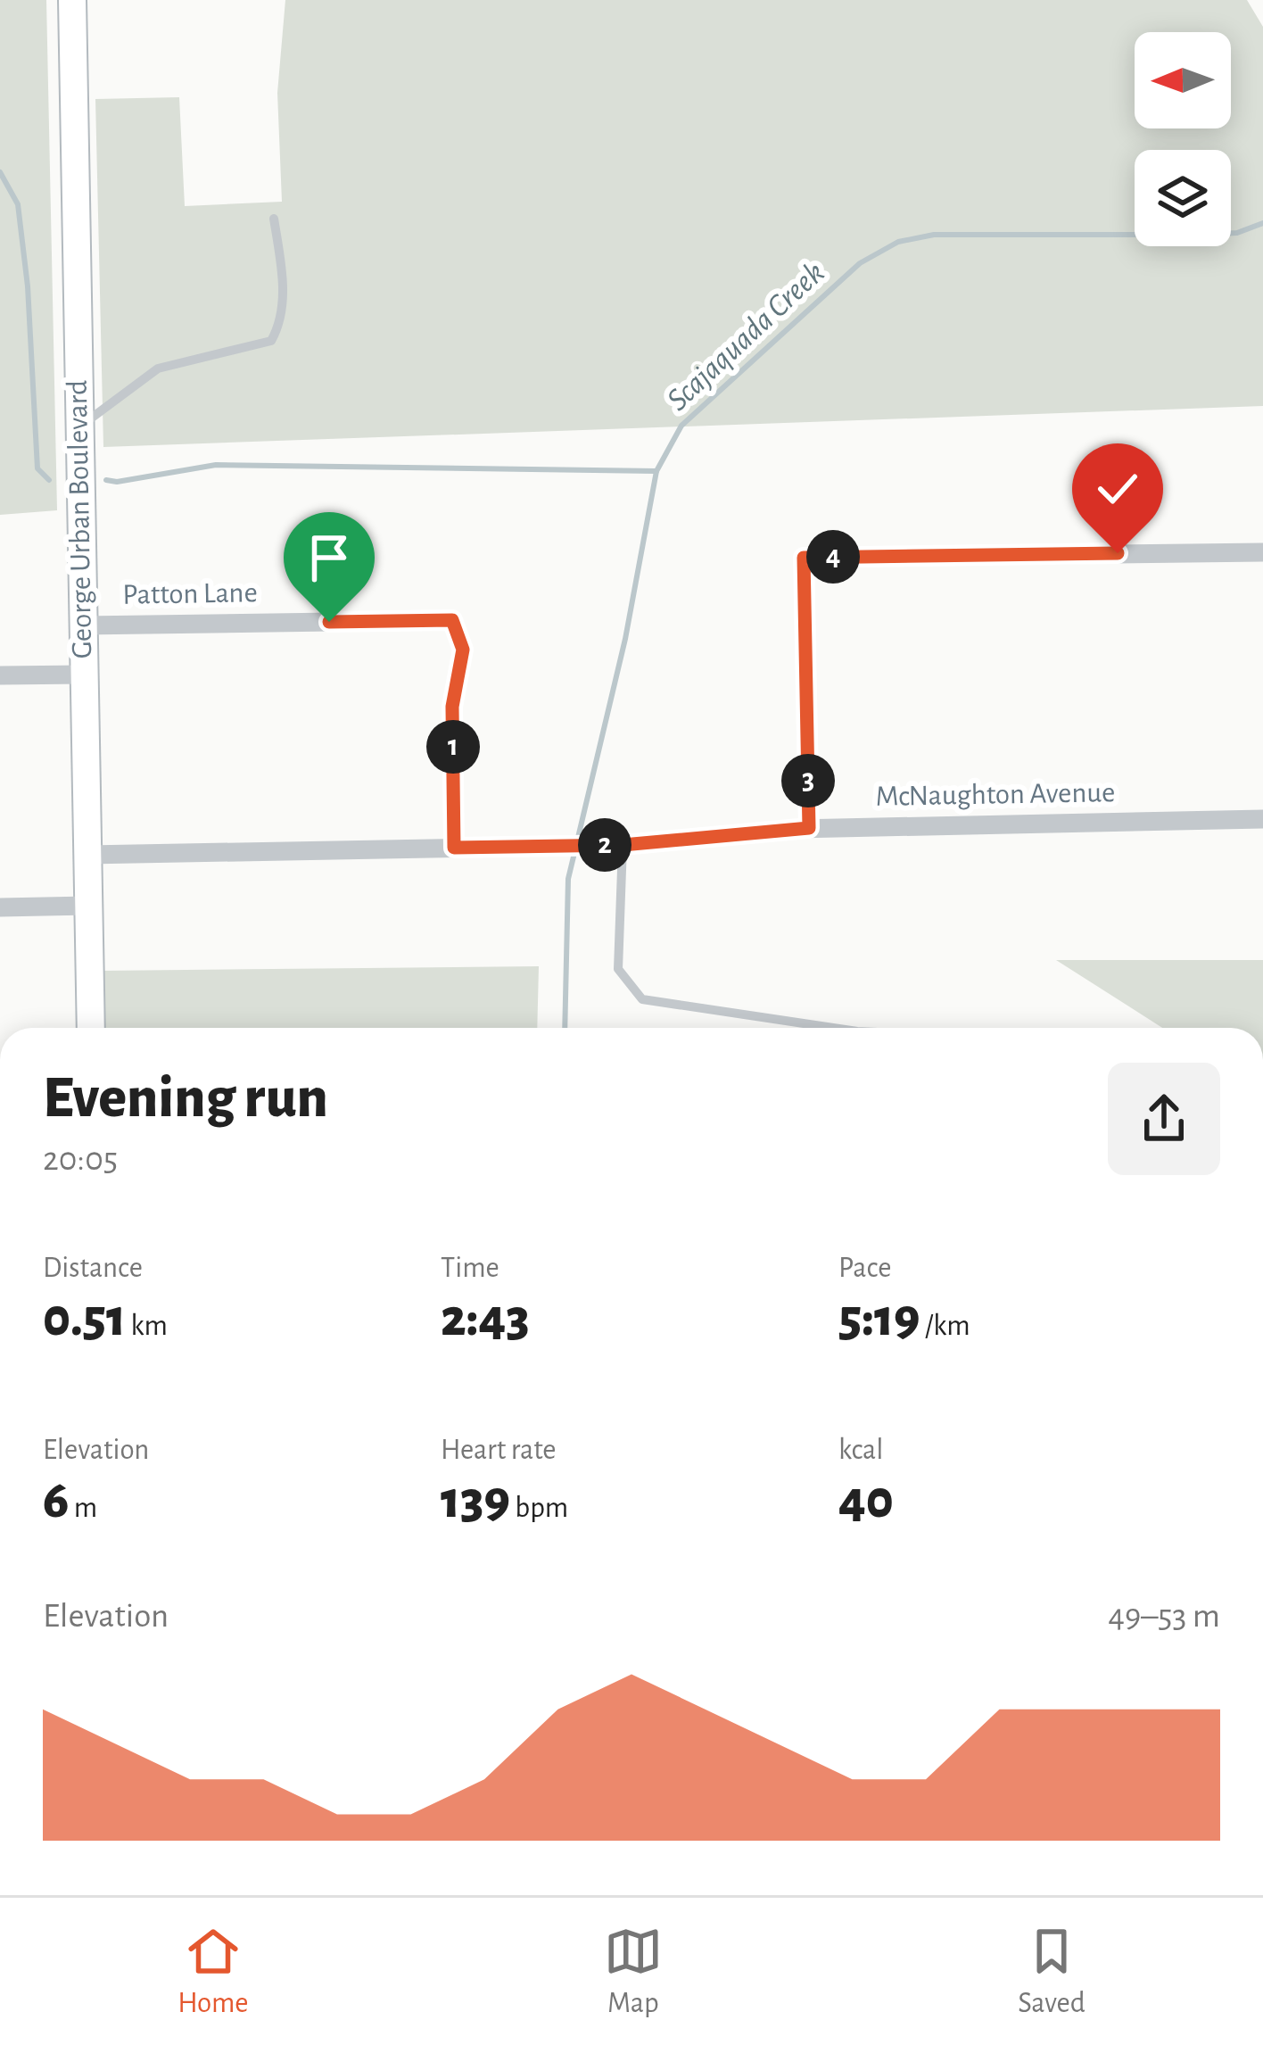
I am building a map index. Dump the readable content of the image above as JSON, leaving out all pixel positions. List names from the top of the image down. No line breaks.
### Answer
{"streets":{"street":["George Urban Boulevard","Patton Lane","McNaughton Avenue"]},"crossings":[["George Urban Boulevard","Patton Lane"],["George Urban Boulevard","McNaughton Avenue"],["Patton Lane","McNaughton Avenue"]],"water":["Scajaquada Creek"],"north":"left","page":{"pins":["4","1","3","2"],"heading":["Evening run","20:05"],"stats":[["Distance","0.51 km"],["Time","2:43"],["Pace","5:19 /km"],["Elevation","6 m"],["Heart rate","139 bpm"],["kcal","40"]],"chart":["Elevation","49–53 m"],"tabs":["Home","Map","Saved"]}}
